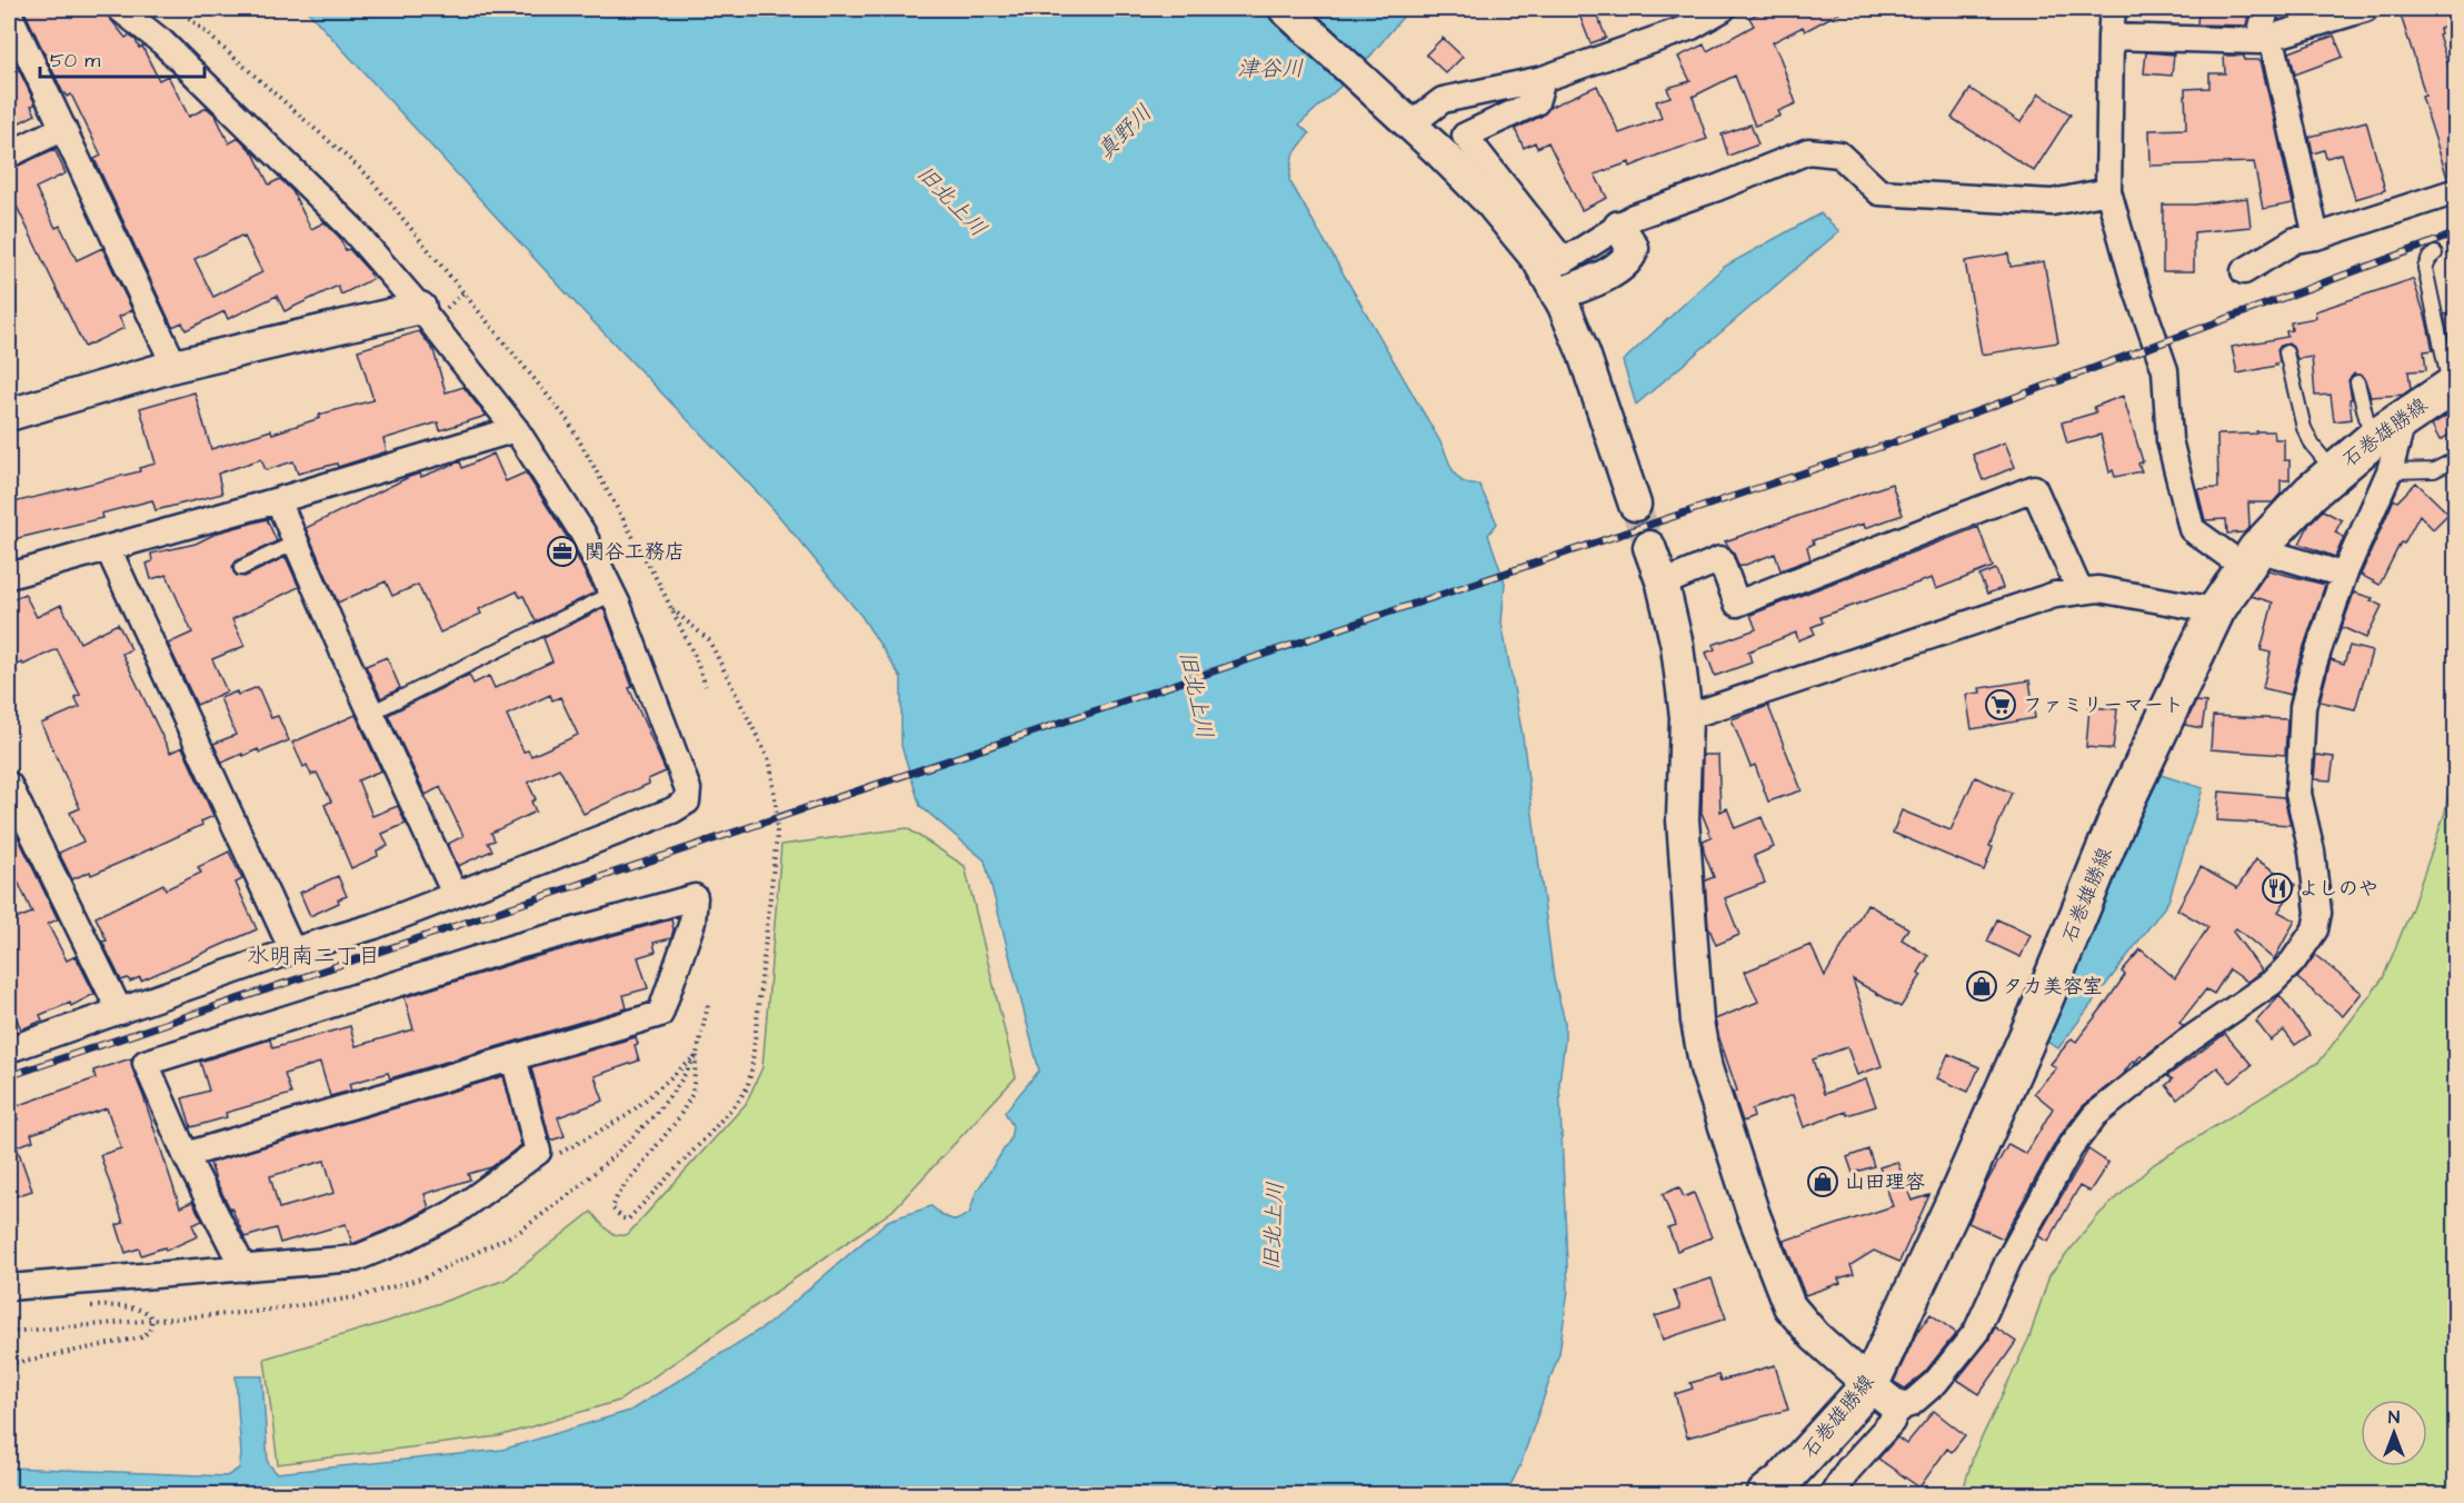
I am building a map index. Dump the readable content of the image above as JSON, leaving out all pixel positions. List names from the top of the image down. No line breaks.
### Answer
{"streets":{"main road":["石巻雄勝線"]},"districts":["水明南二丁目"],"water":["津谷川","真野川","旧北上川"],"places":{"office":["関谷工務店"],"supermarket":["ファミリーマート"],"restaurant":["よしのや"],"shop":["タカ美容室","山田理容"]},"scale_bar":"50 m","north":"top"}
